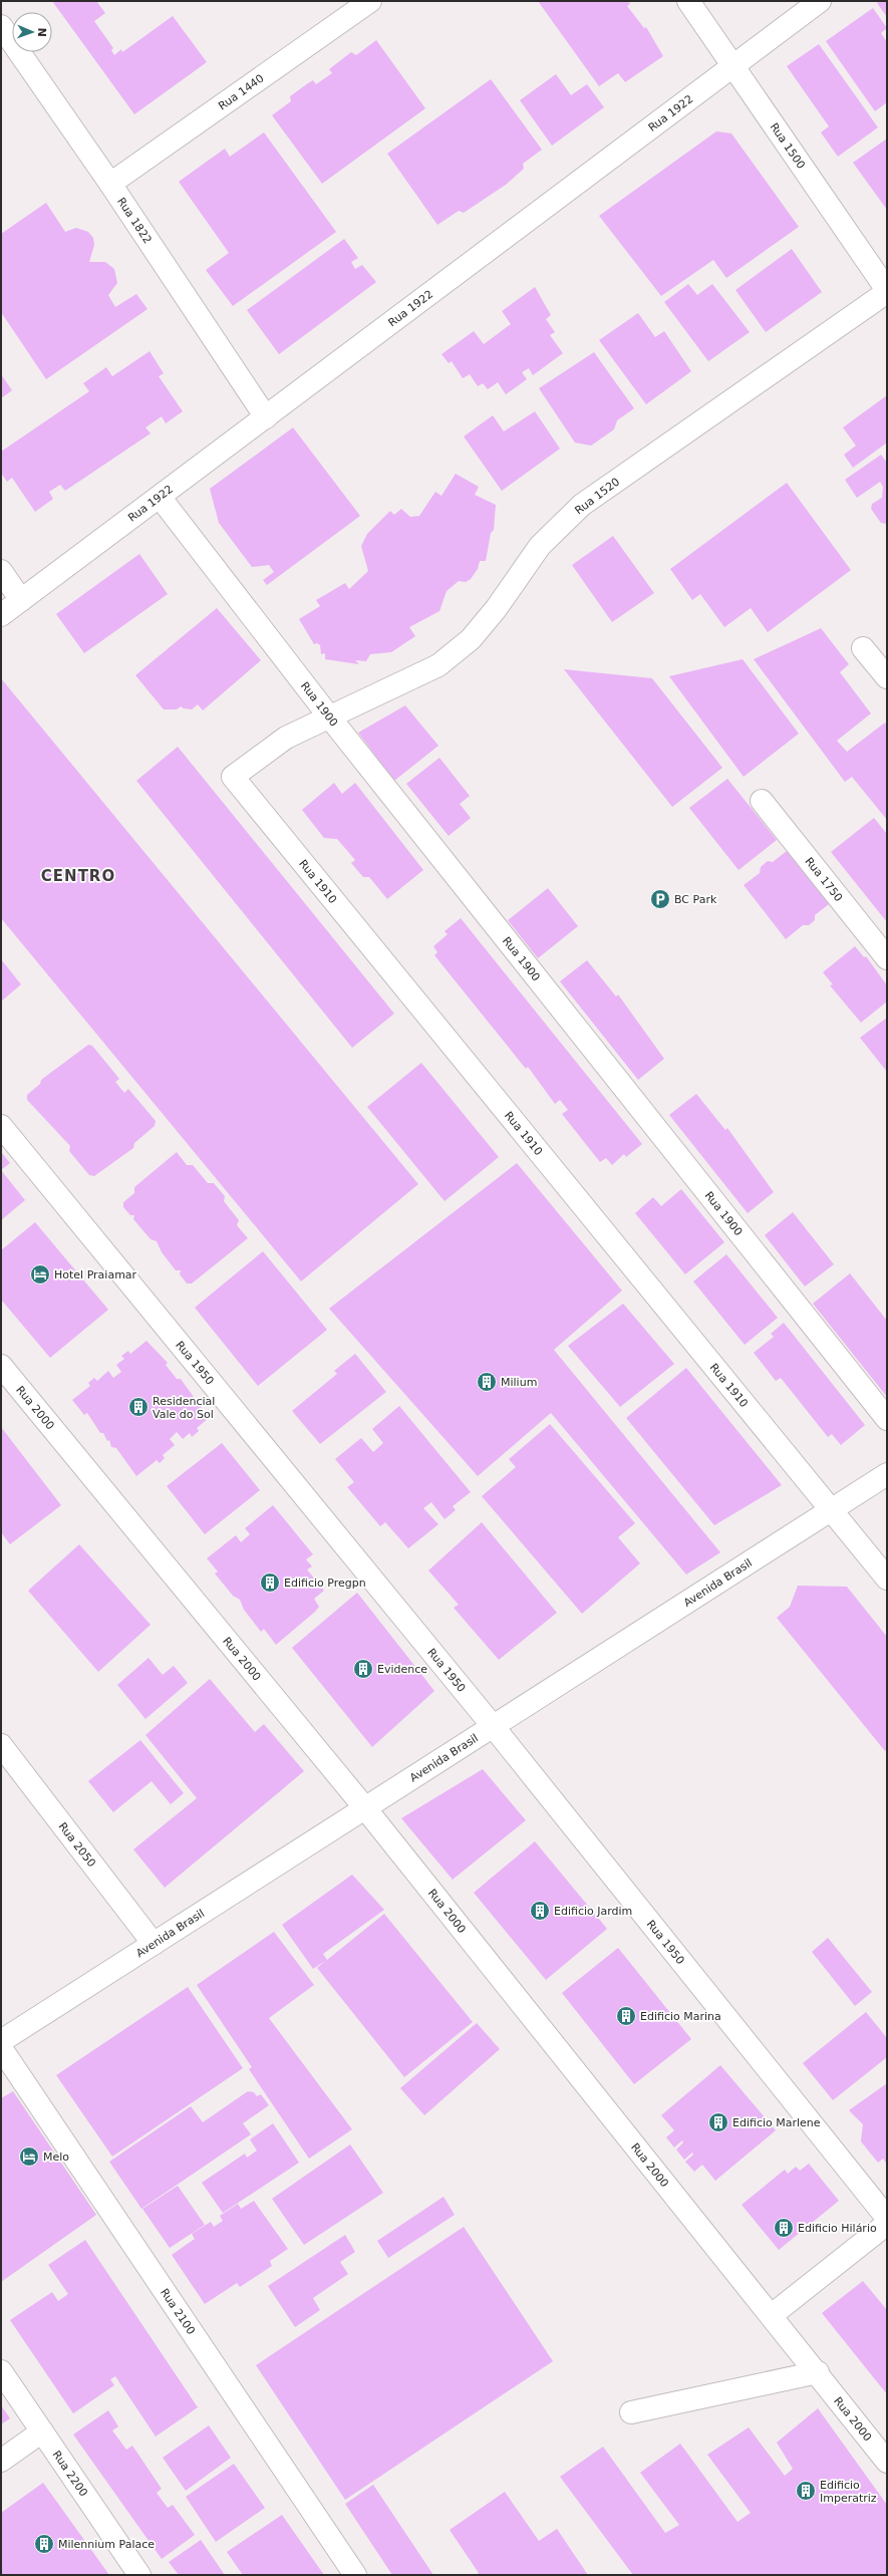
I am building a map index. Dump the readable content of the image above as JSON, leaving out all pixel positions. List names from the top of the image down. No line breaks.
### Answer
{"streets":{"street":["Rua 1440","Rua 1922","Rua 1500","Rua 1822","Rua 1520","Rua 1900","Rua 1750","Rua 1910","Rua 1950","Rua 2000","Avenida Brasil","Rua 2050","Rua 2100","Rua 2200"]},"crossings":[["Rua 1440","Rua 1822"],["Rua 1922","Rua 1500"],["Rua 1922","Rua 1822"],["Rua 1922","Rua 1900"],["Rua 1500","Rua 1520"],["Rua 1520","Rua 1900"],["Rua 1520","Rua 1910"],["Rua 1900","Rua 1910"],["Rua 1910","Avenida Brasil"],["Rua 1950","Avenida Brasil"],["Rua 2000","Avenida Brasil"],["Avenida Brasil","Rua 2050"]],"districts":["CENTRO"],"places":{"parking":["BC Park"],"hotel":["Hotel Praiamar","Melo"],"building":["Milium","Residencial Vale do Sol","Edificio Pregpn","Evidence","Edificio Jardim","Edificio Marina","Edificio Marlene","Edificio Hilário","Edificio Imperatriz","Milennium Palace"]},"north":"right"}
